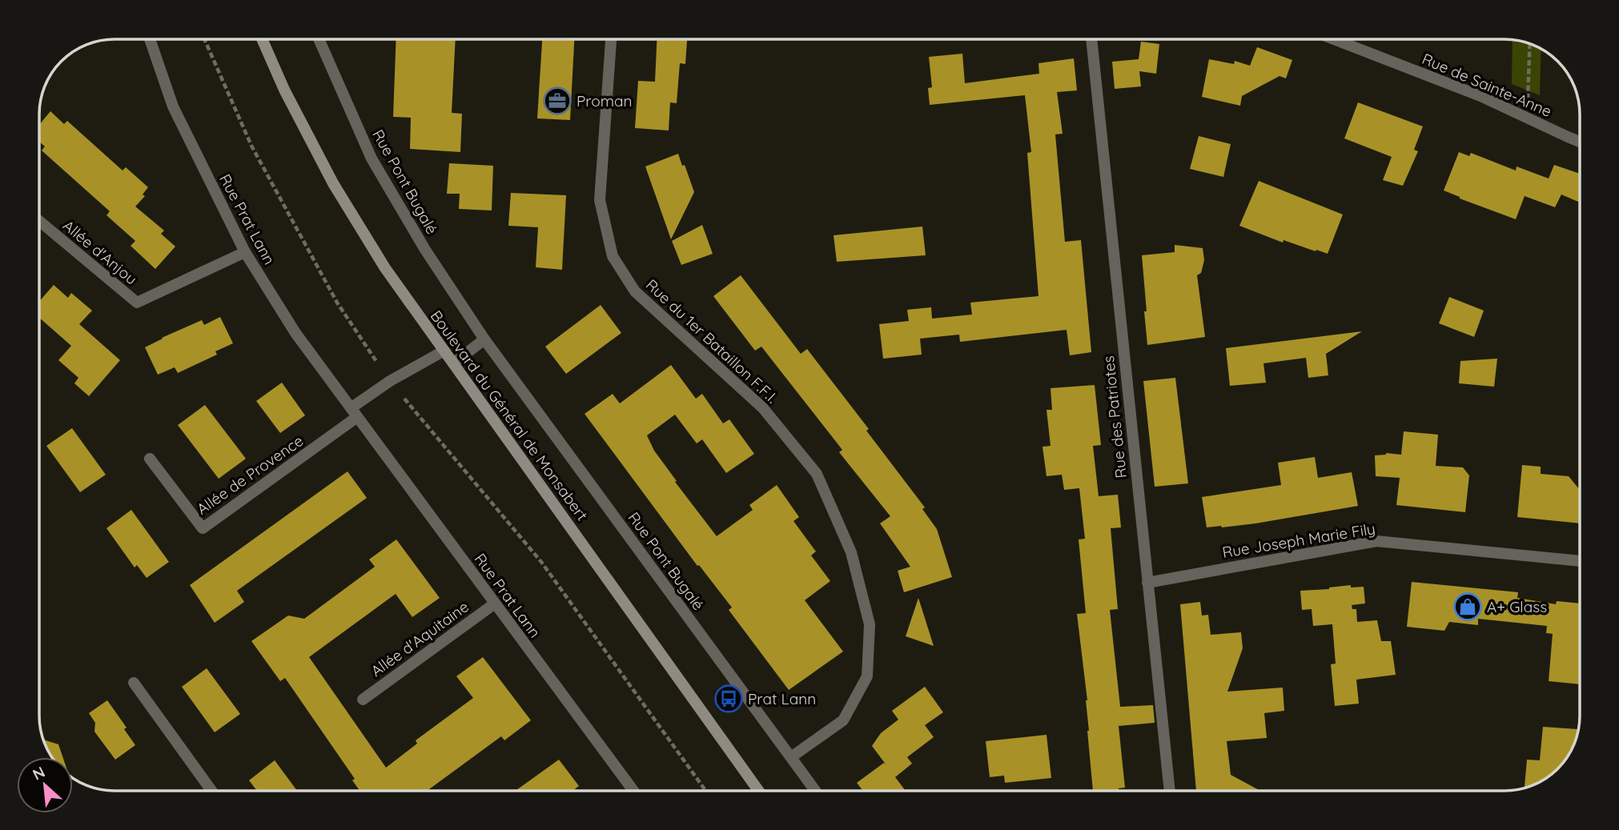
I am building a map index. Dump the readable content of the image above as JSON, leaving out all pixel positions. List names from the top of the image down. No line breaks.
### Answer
{"streets":{"main road":["Boulevard du Général de Monsabert"],"street":["Rue de Sainte-Anne","Rue Pont Bugalé","Rue Prat Lann","Allée d'Anjou","Rue du 1er Bataillon F.F.I.","Rue des Patriotes","Allée de Provence","Rue Joseph Marie Fily","Allée d'Aquitaine"]},"crossings":[["Rue Pont Bugalé","Rue du 1er Bataillon F.F.I."],["Rue Prat Lann","Allée d'Anjou"],["Rue Prat Lann","Allée de Provence"],["Rue Prat Lann","Allée d'Aquitaine"],["Rue des Patriotes","Rue Joseph Marie Fily"]],"places":{"office":["Proman"],"shop":["A+ Glass"],"bus stop":["Prat Lann"]},"north":"top left"}
